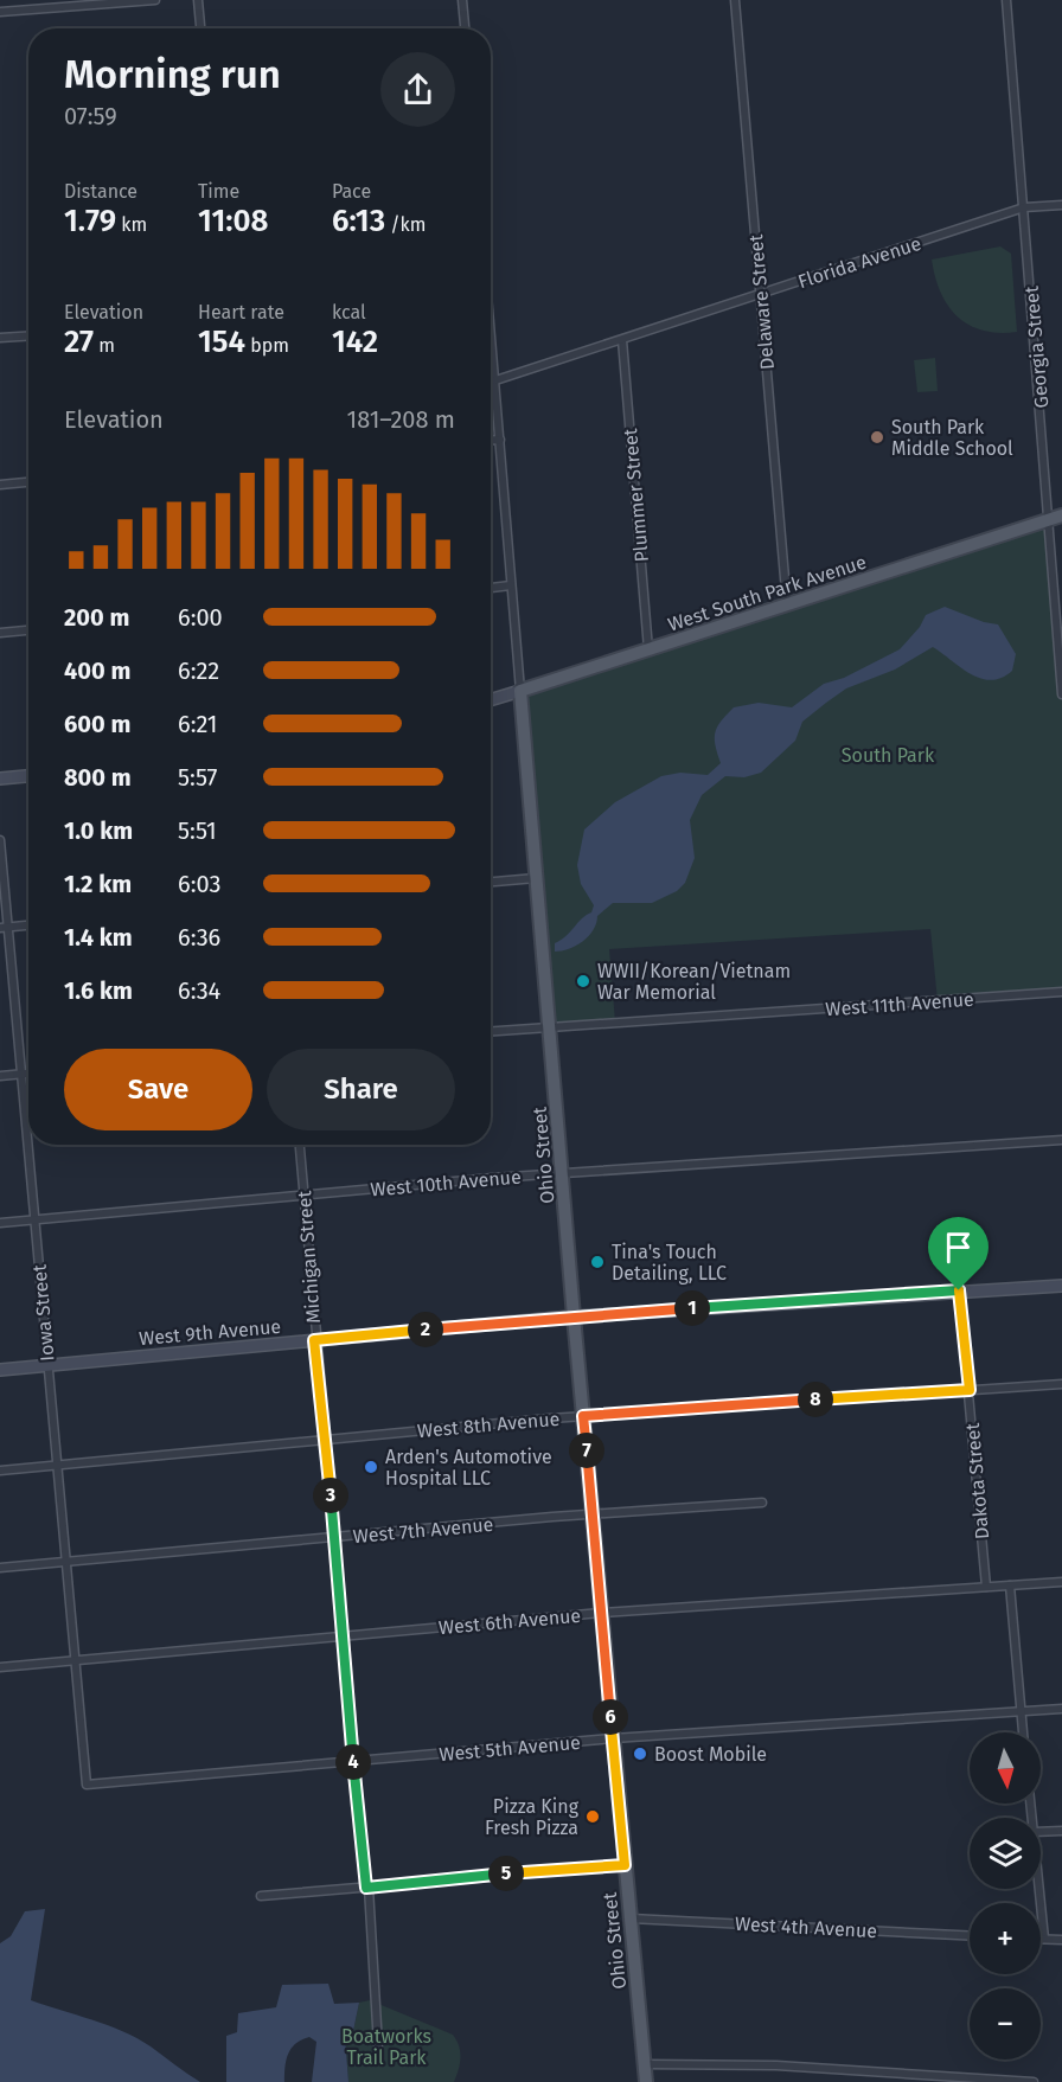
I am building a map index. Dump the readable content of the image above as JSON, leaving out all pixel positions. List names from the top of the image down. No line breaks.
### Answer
{"streets":{"main road":["West South Park Avenue","Ohio Street","West 9th Avenue"],"street":["Florida Avenue","Delaware Street","Georgia Street","Plummer Street","West 11th Avenue","West 10th Avenue","Michigan Street","Iowa Street","West 8th Avenue","Dakota Street","West 7th Avenue","West 6th Avenue","West 5th Avenue","West 4th Avenue"]},"crossings":[["Florida Avenue","Delaware Street"],["Florida Avenue","Georgia Street"],["Florida Avenue","Plummer Street"],["Florida Avenue","Ohio Street"],["Delaware Street","West South Park Avenue"],["Georgia Street","West South Park Avenue"],["Plummer Street","West South Park Avenue"],["West South Park Avenue","Ohio Street"],["West 11th Avenue","Ohio Street"],["Ohio Street","West 10th Avenue"],["Ohio Street","West 9th Avenue"],["Ohio Street","West 8th Avenue"],["Ohio Street","West 7th Avenue"],["Ohio Street","West 6th Avenue"],["Ohio Street","West 5th Avenue"],["Ohio Street","West 4th Avenue"],["West 10th Avenue","Michigan Street"],["West 10th Avenue","Iowa Street"],["Michigan Street","West 9th Avenue"],["Michigan Street","West 8th Avenue"],["Michigan Street","West 7th Avenue"],["Michigan Street","West 6th Avenue"],["Michigan Street","West 5th Avenue"],["Iowa Street","West 9th Avenue"],["Iowa Street","West 8th Avenue"],["Iowa Street","West 7th Avenue"],["Iowa Street","West 6th Avenue"],["Iowa Street","West 5th Avenue"],["West 9th Avenue","Dakota Street"],["West 8th Avenue","Dakota Street"],["Dakota Street","West 6th Avenue"]],"parks":["South Park","Boatworks Trail Park"],"places":["South Park Middle School","WWII/Korean/Vietnam War Memorial","Tina's Touch Detailing, LLC","Arden's Automotive Hospital LLC","Boost Mobile","Pizza King Fresh Pizza"],"north":"bottom","page":{"heading":["Morning run","07:59"],"stats":[["Distance","1.79 km"],["Time","11:08"],["Pace","6:13 /km"],["Elevation","27 m"],["Heart rate","154 bpm"],["kcal","142"]],"chart":["Elevation","181–208 m"],"list":[{"name":"200 m","note":"6:00"},{"name":"400 m","note":"6:22"},{"name":"600 m","note":"6:21"},{"name":"800 m","note":"5:57"},{"name":"1.0 km","note":"5:51"},{"name":"1.2 km","note":"6:03"},{"name":"1.4 km","note":"6:36"},{"name":"1.6 km","note":"6:34"}],"buttons":["Save","Share"],"pins":["1","2","8","7","3","6","4","5"],"map_buttons":["+","−"]}}
